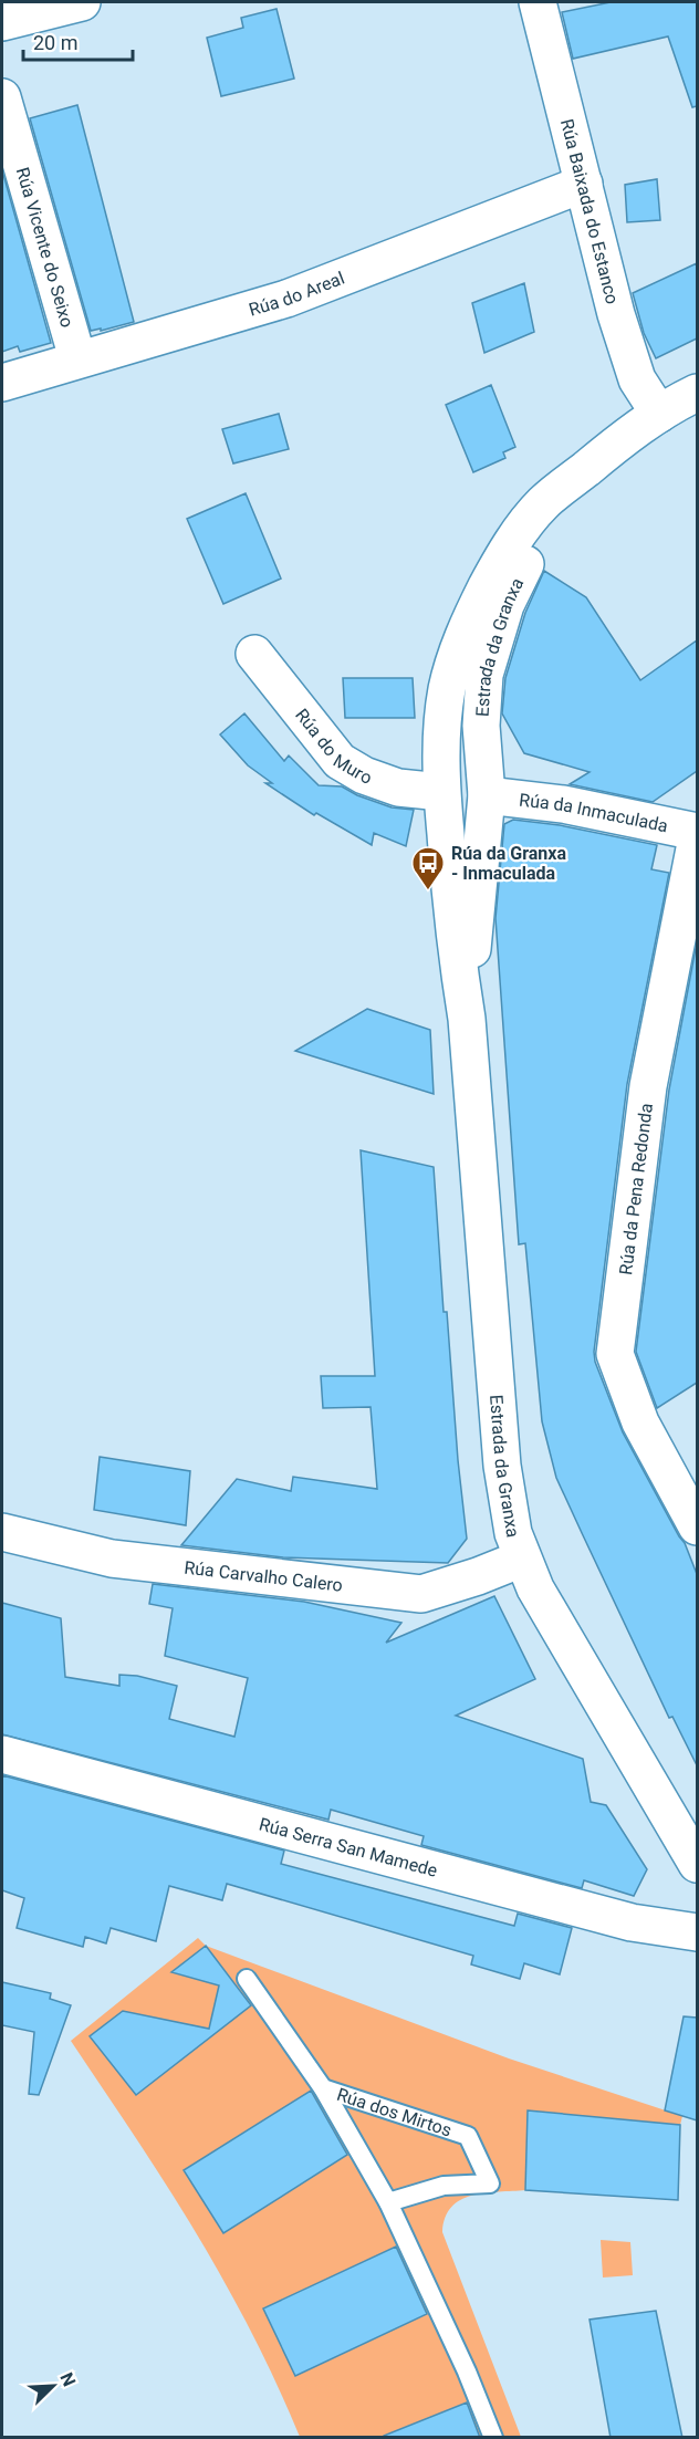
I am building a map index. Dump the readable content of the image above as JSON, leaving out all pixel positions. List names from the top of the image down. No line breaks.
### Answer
{"streets":{"street":["Rúa Baixada do Estanco","Rúa Vicente do Seixo","Rúa do Areal","Estrada da Granxa","Rúa do Muro","Rúa da Inmaculada","Rúa da Pena Redonda","Rúa Carvalho Calero","Rúa Serra San Mamede"],"lane":["Rúa dos Mirtos"]},"crossings":[["Rúa Baixada do Estanco","Rúa do Areal"],["Rúa Baixada do Estanco","Estrada da Granxa"],["Rúa Vicente do Seixo","Rúa do Areal"],["Estrada da Granxa","Rúa do Muro"],["Estrada da Granxa","Rúa da Inmaculada"],["Estrada da Granxa","Rúa Carvalho Calero"]],"places":{"bus stop":["Rúa da Granxa - Inmaculada"]},"scale_bar":"20 m","north":"top right"}
